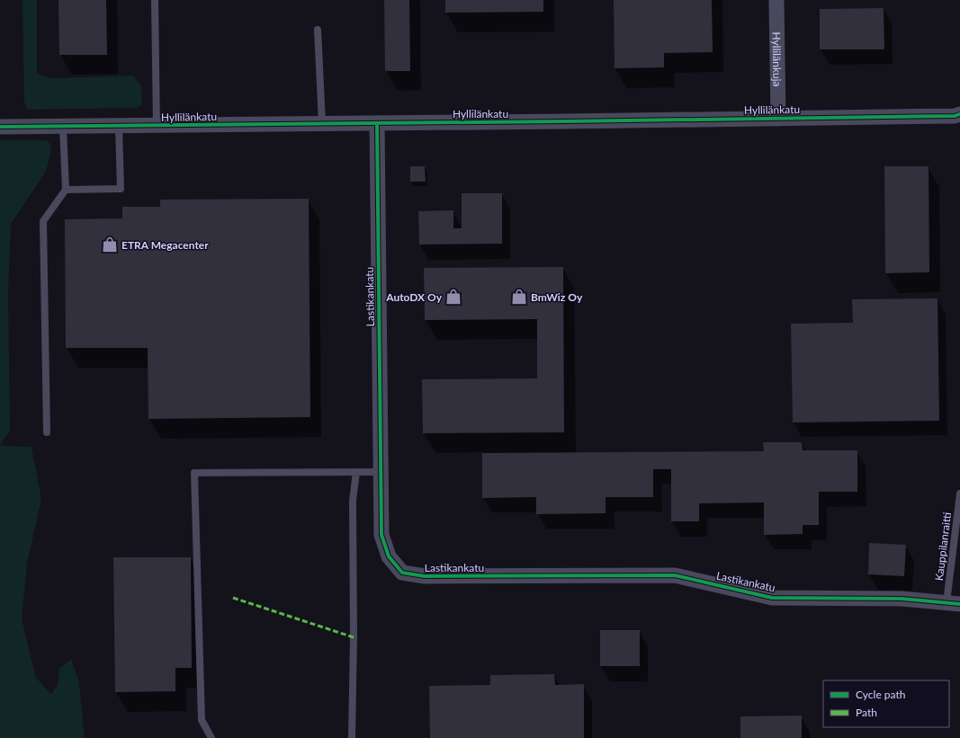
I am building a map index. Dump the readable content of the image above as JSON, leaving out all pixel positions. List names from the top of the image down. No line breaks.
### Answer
{"streets":{"street":["Hyllilänkuja","Hyllilänkatu","Lastikankatu"],"lane":["Kauppilanraitti"]},"crossings":[["Hyllilänkuja","Hyllilänkatu"],["Hyllilänkatu","Lastikankatu"],["Lastikankatu","Kauppilanraitti"]],"places":{"shop":["ETRA Megacenter","AutoDX Oy","BmWiz Oy"]},"legend":["Cycle path","Path"]}
